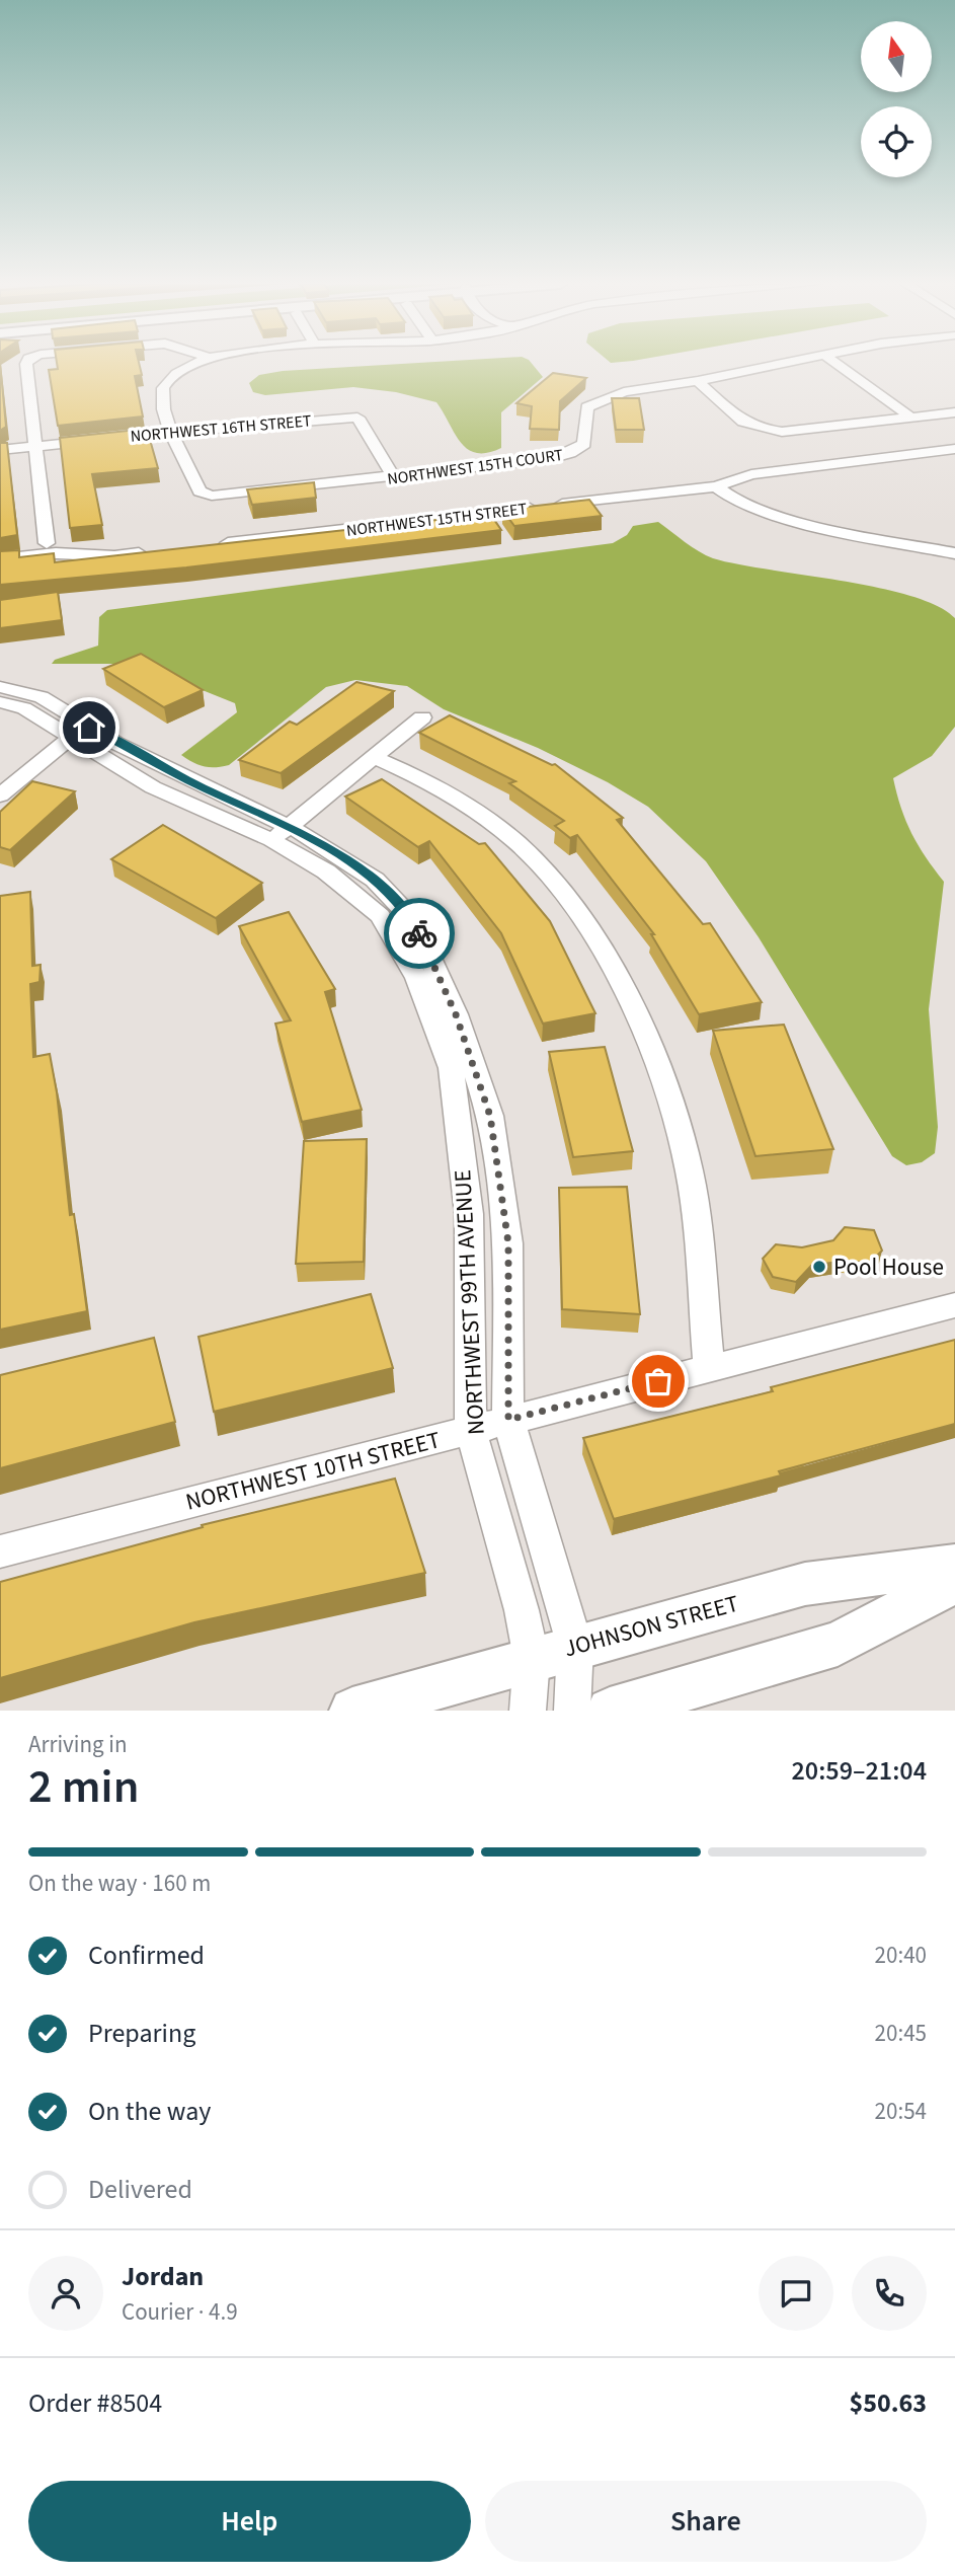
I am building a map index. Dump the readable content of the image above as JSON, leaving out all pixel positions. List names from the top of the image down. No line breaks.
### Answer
{"streets":{"street":["NORTHWEST 16TH STREET","NORTHWEST 15TH COURT","NORTHWEST 15TH STREET","NORTHWEST 99TH AVENUE","NORTHWEST 10TH STREET","JOHNSON STREET"]},"crossings":[["NORTHWEST 16TH STREET","NORTHWEST 15TH COURT"],["NORTHWEST 99TH AVENUE","NORTHWEST 10TH STREET"],["NORTHWEST 99TH AVENUE","JOHNSON STREET"]],"places":["Pool House"],"north":"top","page":{"heading":["2 min","Arriving in","20:59–21:04"],"panel":["Jordan","Courier · 4.9","Order #8504","$50.63"],"bar":"On the way · 160 m","list":[["Confirmed","20:40"],["Preparing","20:45"],["On the way","20:54"],"Delivered"],"buttons":["Help","Share"]}}
